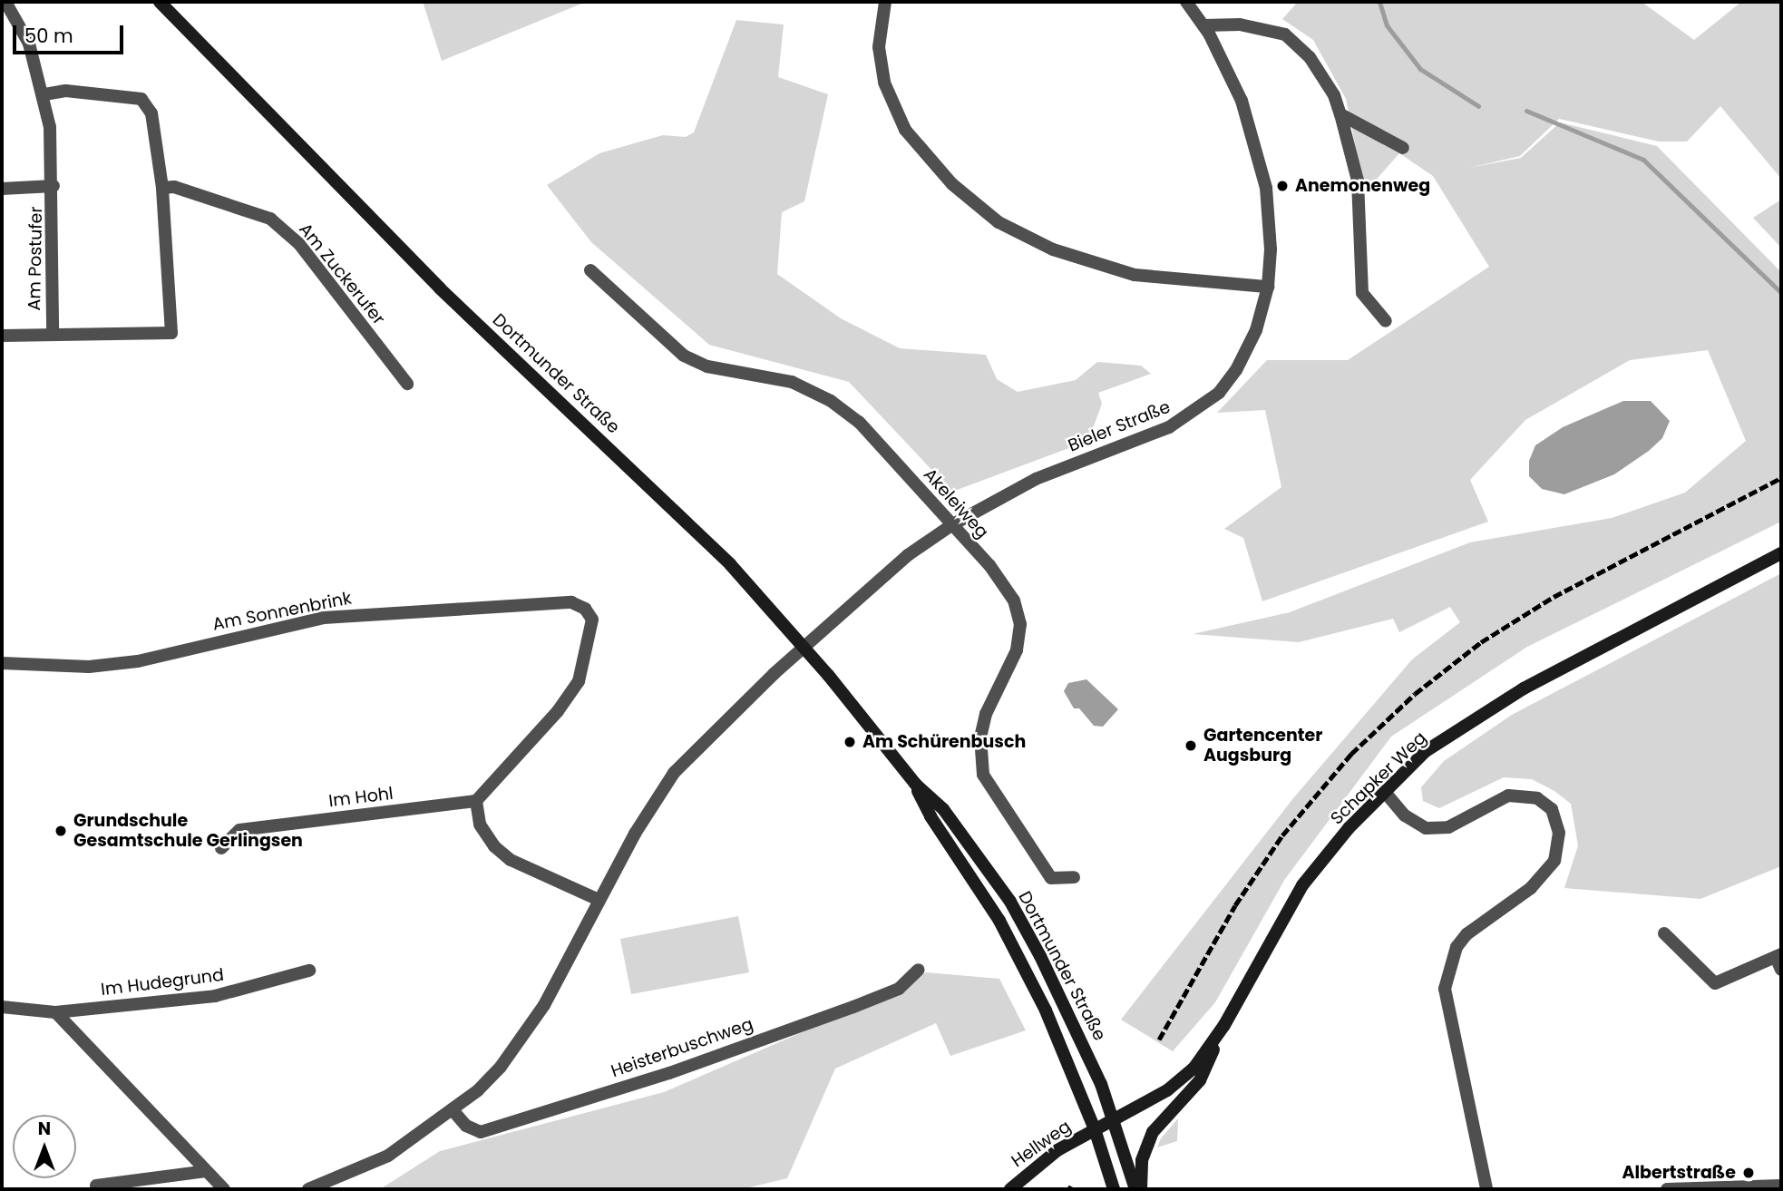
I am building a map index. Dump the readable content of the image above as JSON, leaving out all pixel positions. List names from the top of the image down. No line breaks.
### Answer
{"streets":{"main road":["Dortmunder Straße","Schapker Weg","Hellweg"],"street":["Am Postufer","Am Zuckerufer","Bieler Straße","Akeleiweg","Am Sonnenbrink","Im Hohl","Im Hudegrund","Heisterbuschweg"]},"crossings":[["Am Postufer","Am Zuckerufer"],["Dortmunder Straße","Bieler Straße"],["Dortmunder Straße","Schapker Weg"],["Dortmunder Straße","Hellweg"],["Bieler Straße","Akeleiweg"],["Am Sonnenbrink","Im Hohl"],["Schapker Weg","Hellweg"]],"places":["Anemonenweg","Am Schürenbusch","Gartencenter Augsburg","Grundschule Gesamtschule Gerlingsen","Albertstraße"],"scale_bar":"50 m","north":"top"}
